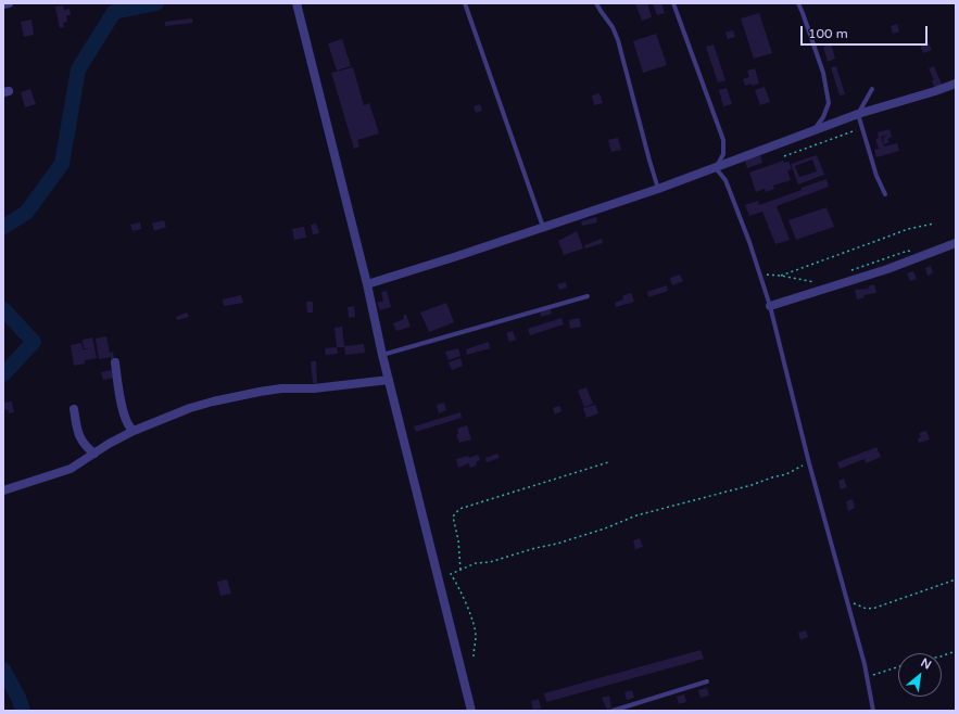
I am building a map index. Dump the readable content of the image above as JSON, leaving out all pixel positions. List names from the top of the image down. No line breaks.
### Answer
{"scale_bar":"100 m","north":"top right"}
